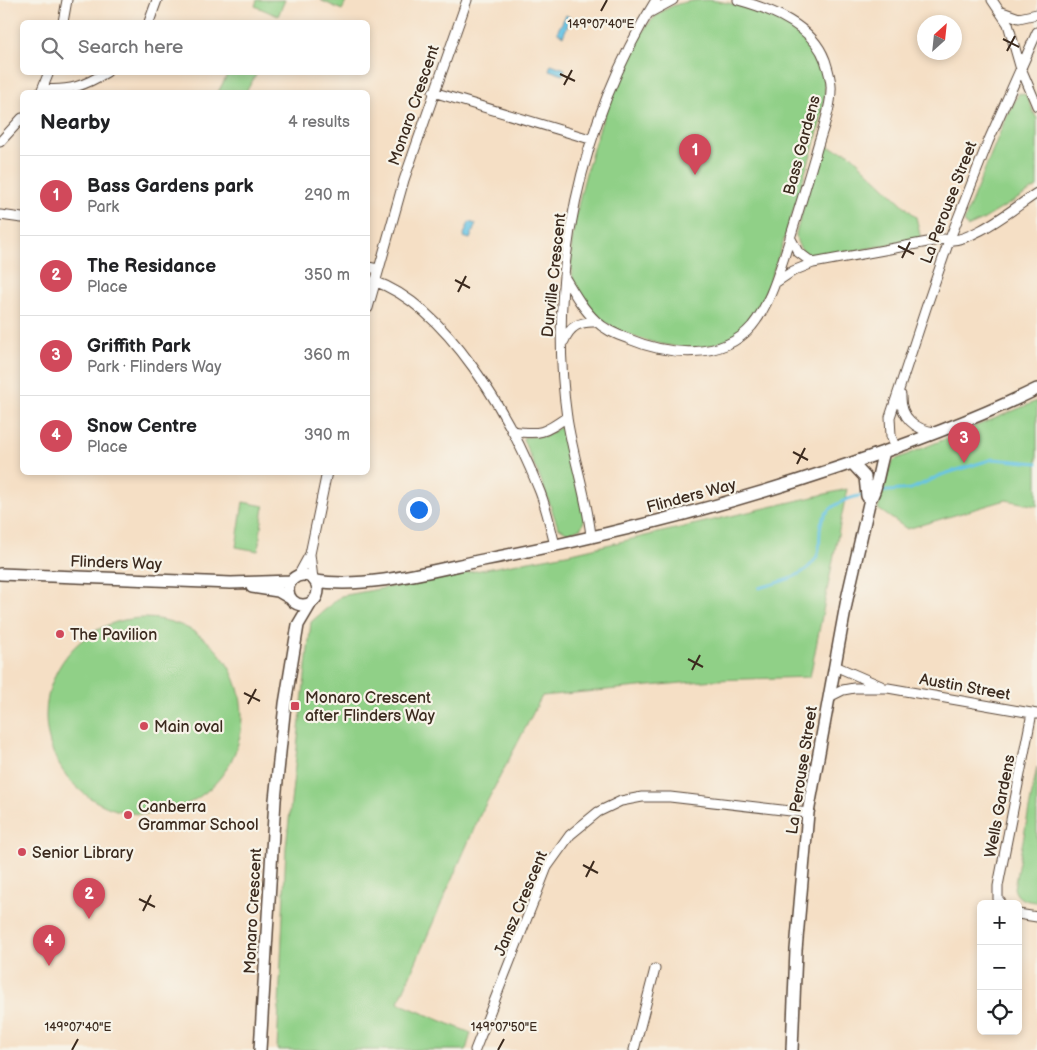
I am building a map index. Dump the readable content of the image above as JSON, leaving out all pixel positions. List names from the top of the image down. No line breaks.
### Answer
{"streets":{"street":["Monaro Crescent","Bass Gardens","La Perouse Street","Durville Crescent","Flinders Way","Austin Street","Wells Gardens","Jansz Crescent"]},"crossings":[["Monaro Crescent","Flinders Way"],["Bass Gardens","Durville Crescent"],["La Perouse Street","Flinders Way"],["La Perouse Street","Austin Street"],["La Perouse Street","Jansz Crescent"],["Durville Crescent","Flinders Way"],["Austin Street","Wells Gardens"]],"places":{"other":["The Pavilion","Main oval","Canberra Grammar School","Senior Library"],"transit":["Monaro Crescent after Flinders Way"]},"north":"top right","page":{"search":"Search here","heading":["Nearby","4 results"],"pins":["1","3","2","4"],"list":[{"mark":"1","name":"Bass Gardens park","note":"Park","value":"290 m"},{"mark":"2","name":"The Residance","note":"Place","value":"350 m"},{"mark":"3","name":"Griffith Park","note":"Park · Flinders Way","value":"360 m"},{"mark":"4","name":"Snow Centre","note":"Place","value":"390 m"}],"map_buttons":["+","−"]},"coordinates":["149°07'40\"E","149°07'50\"E"]}
